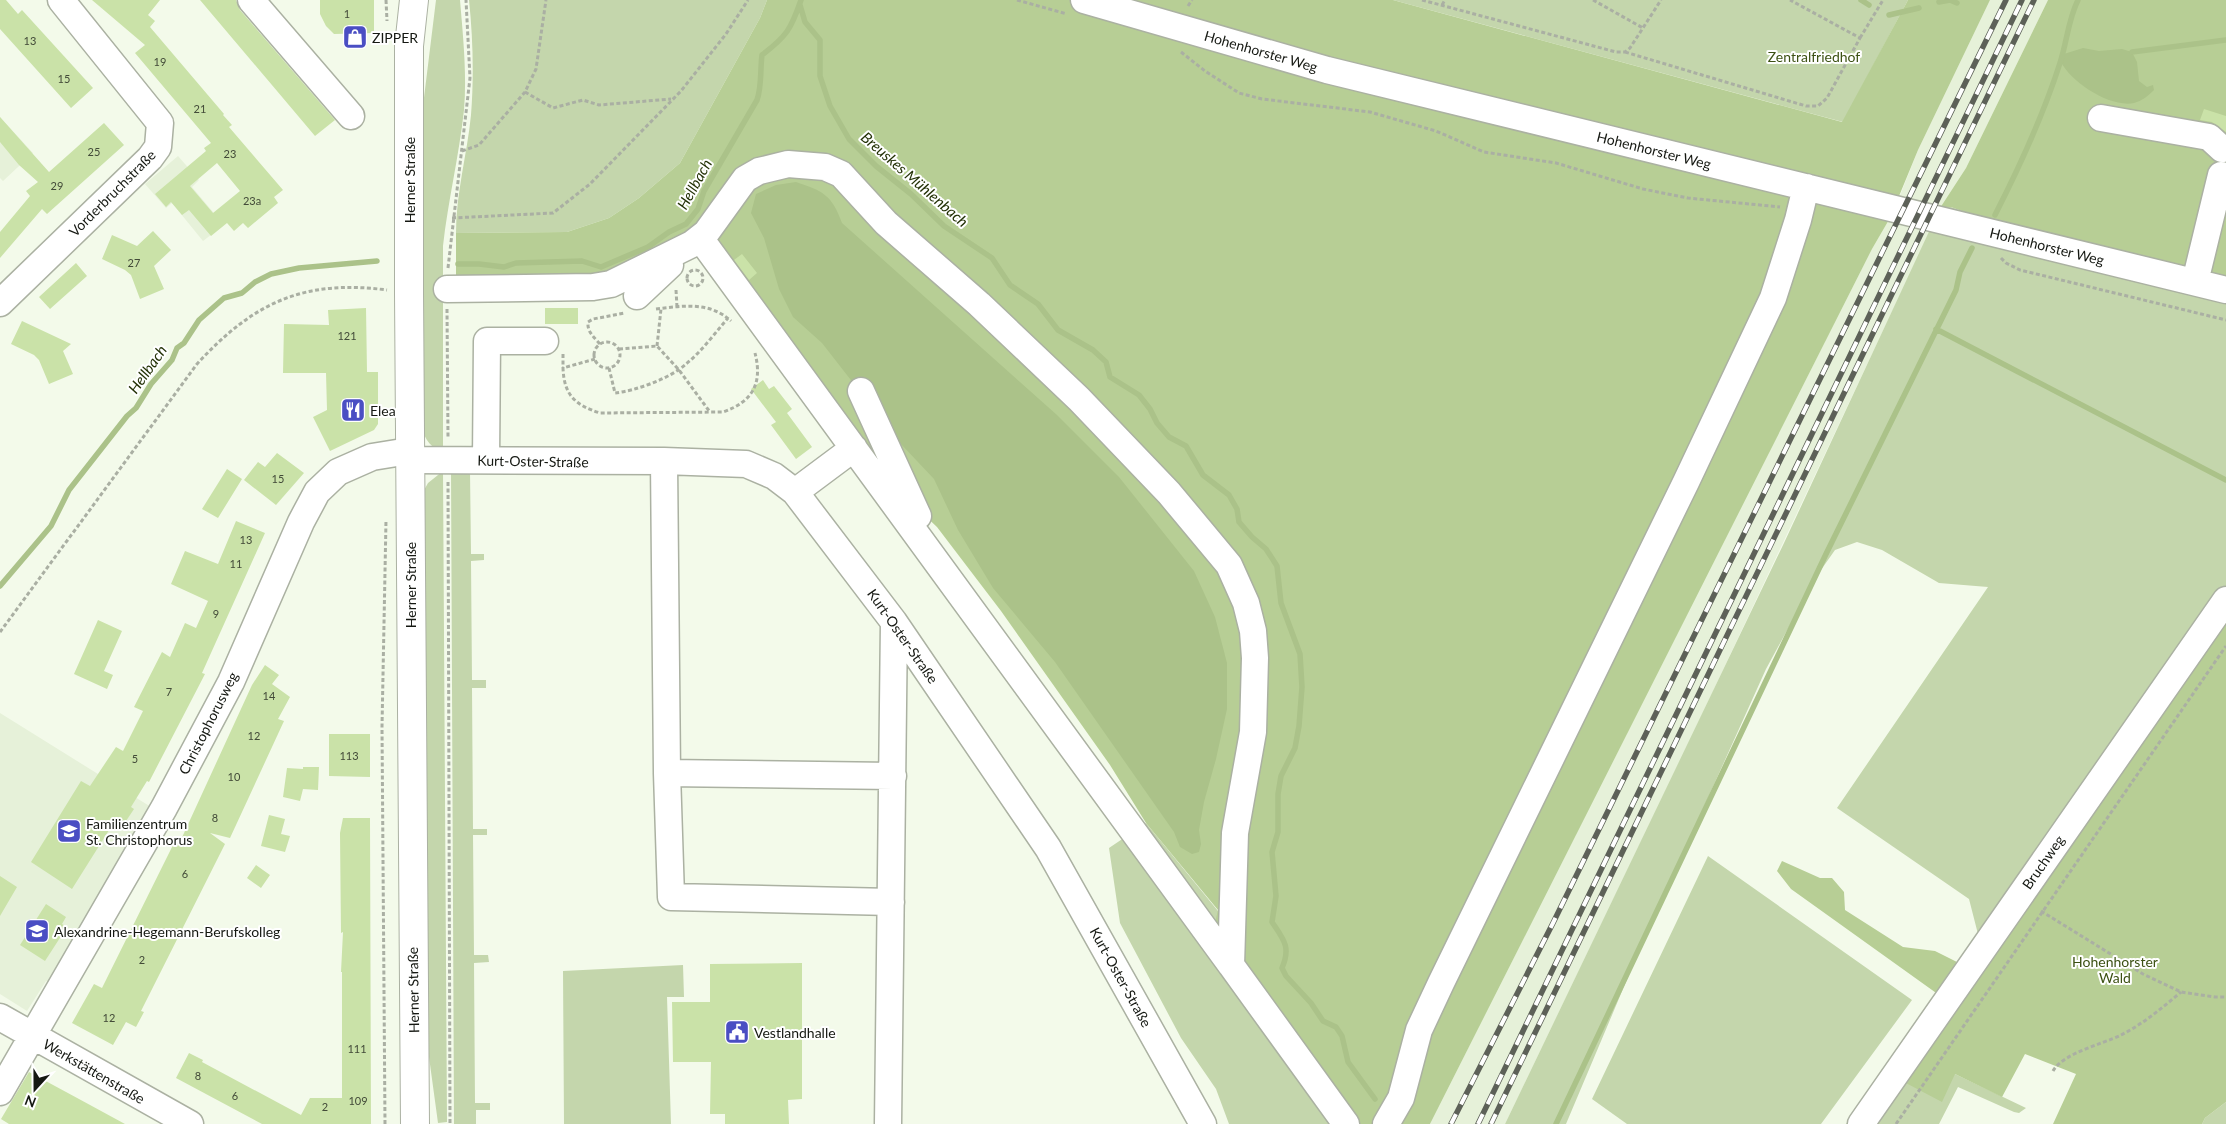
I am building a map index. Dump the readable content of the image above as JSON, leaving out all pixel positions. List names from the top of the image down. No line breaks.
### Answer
{"streets":{"main road":["Herner Straße"],"street":["Hohenhorster Weg","Vorderbruchstraße","Kurt-Oster-Straße","Christophorusweg","Bruchweg","Werkstättenstraße"]},"crossings":[["Herner Straße","Kurt-Oster-Straße"],["Herner Straße","Christophorusweg"],["Kurt-Oster-Straße","Christophorusweg"],["Christophorusweg","Werkstättenstraße"]],"water":["Breuskes Mühlenbach","Hellbach"],"parks":["Zentralfriedhof","Hohenhorster Wald"],"places":{"shop":["ZIPPER"],"restaurant":["Elea"],"school or university":["Familienzentrum St. Christophorus","Alexandrine-Hegemann-Berufskolleg"],"public building":["Vestlandhalle"]},"house_numbers":["1","13","19","15","21","25","23","29","23a","27","121","15","13","11","9","7","14","12","113","5","10","8","6","2","12","111","8","6","109","2"],"north":"bottom"}
